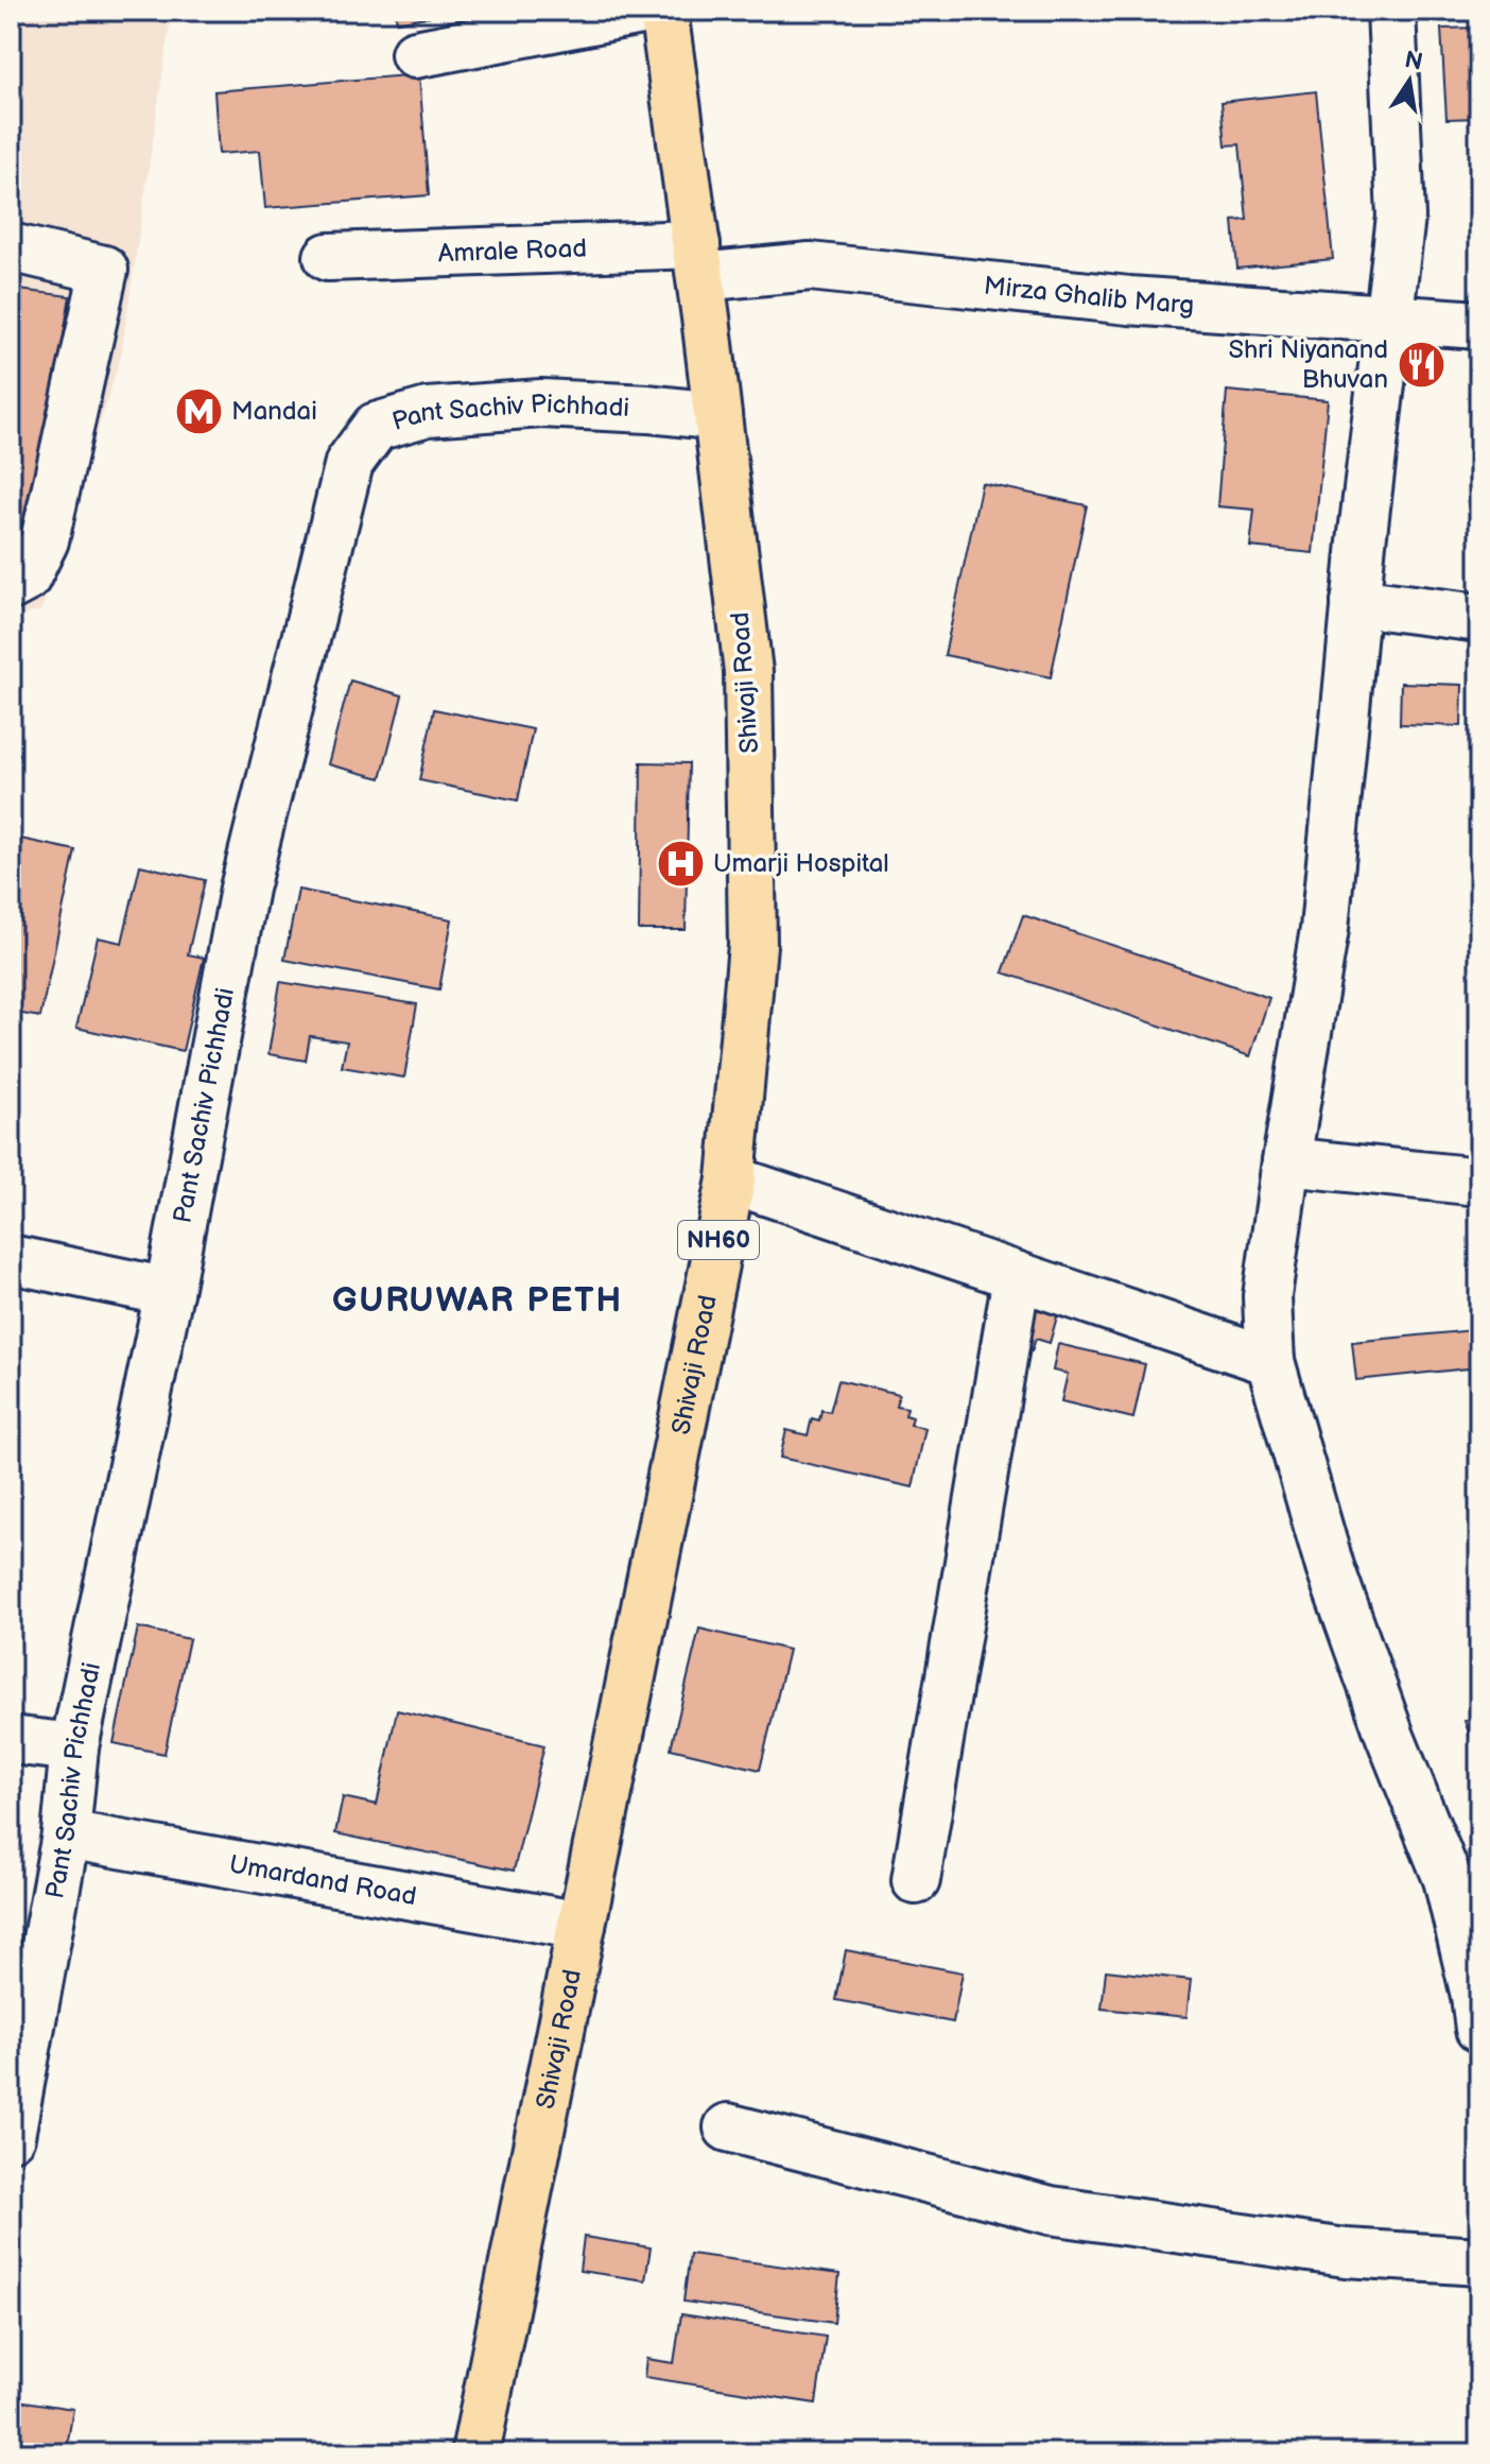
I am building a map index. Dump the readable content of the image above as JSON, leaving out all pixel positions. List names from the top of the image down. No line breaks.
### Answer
{"streets":{"highway":["Shivaji Road","NH60"],"street":["Amrale Road","Mirza Ghalib Marg","Pant Sachiv Pichhadi","Umardand Road"]},"crossings":[["Amrale Road","Mirza Ghalib Marg"],["Amrale Road","Shivaji Road"],["Mirza Ghalib Marg","Shivaji Road"],["Pant Sachiv Pichhadi","Shivaji Road"],["Pant Sachiv Pichhadi","Umardand Road"],["Shivaji Road","Umardand Road"]],"districts":["GURUWAR PETH"],"places":{"restaurant":["Shri Niyanand Bhuvan"],"metro station":["Mandai"],"hospital":["Umarji Hospital"]},"north":"top"}
